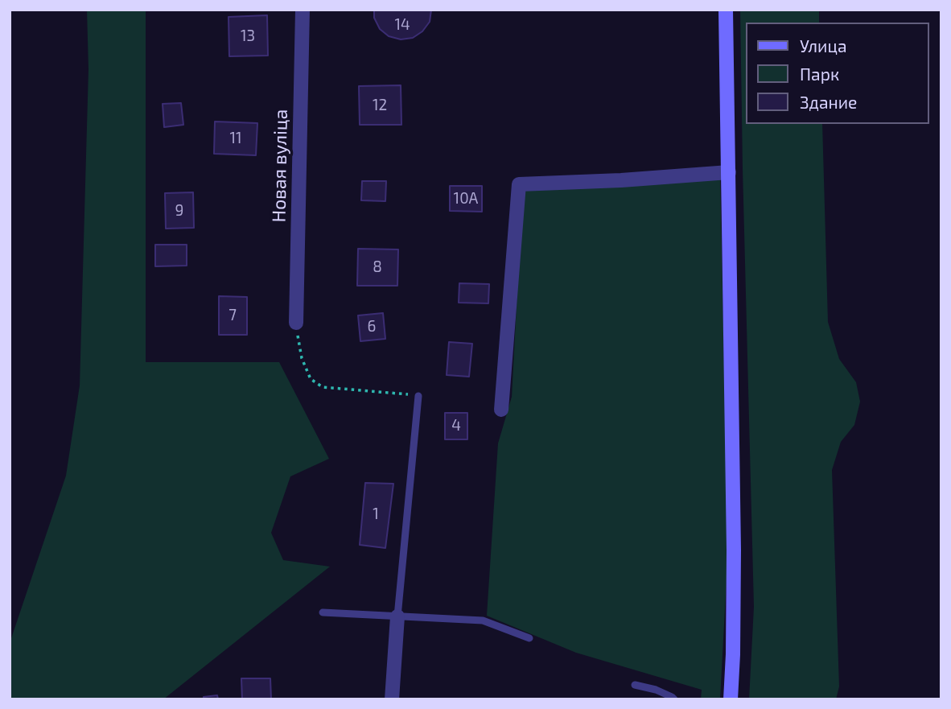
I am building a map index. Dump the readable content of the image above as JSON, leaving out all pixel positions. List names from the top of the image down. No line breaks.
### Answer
{"streets":{"street":["Новая вуліца"]},"house_numbers":["14","13","12","11","10А","9","8","7","6","4","1"],"legend":["Улица","Парк","Здание"]}
